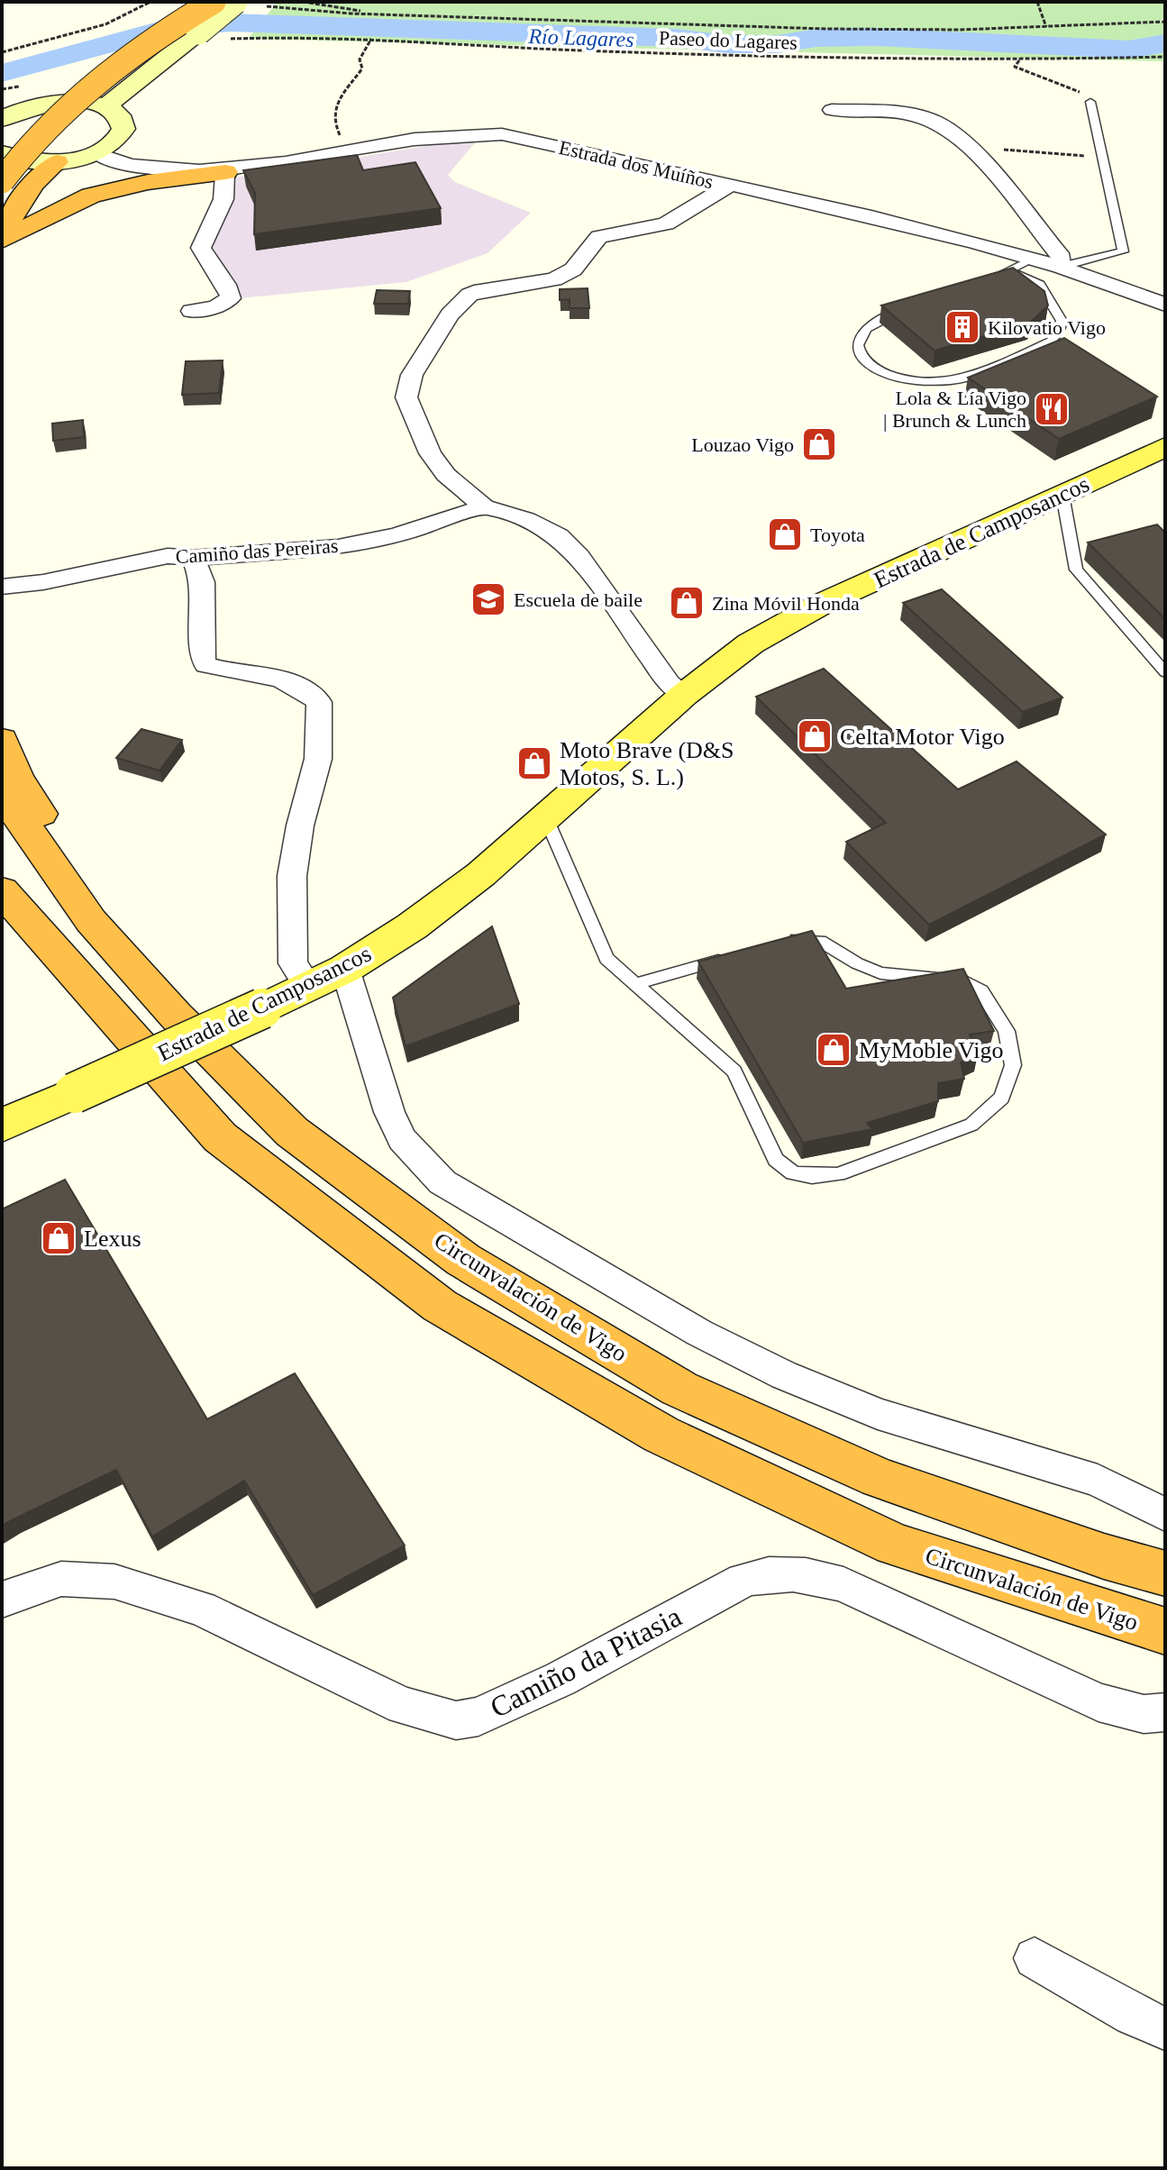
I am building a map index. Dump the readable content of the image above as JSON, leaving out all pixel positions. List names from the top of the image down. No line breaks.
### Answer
{"streets":{"highway":["Circunvalación de Vigo"],"main road":["Estrada de Camposancos"],"street":["Estrada dos Muíños","Camiño das Pereiras","Camiño da Pitasia"],"path":["Paseo do Lagares"]},"water":["Río Lagares"],"places":{"building":["Kilovatio Vigo"],"restaurant":["Lola & Lía Vigo | Brunch & Lunch"],"shop":["Louzao Vigo","Toyota","Zina Móvil Honda","Celta Motor Vigo","Moto Brave (D&S Motos, S. L.)","MyMoble Vigo","Lexus"],"school or university":["Escuela de baile"]}}
